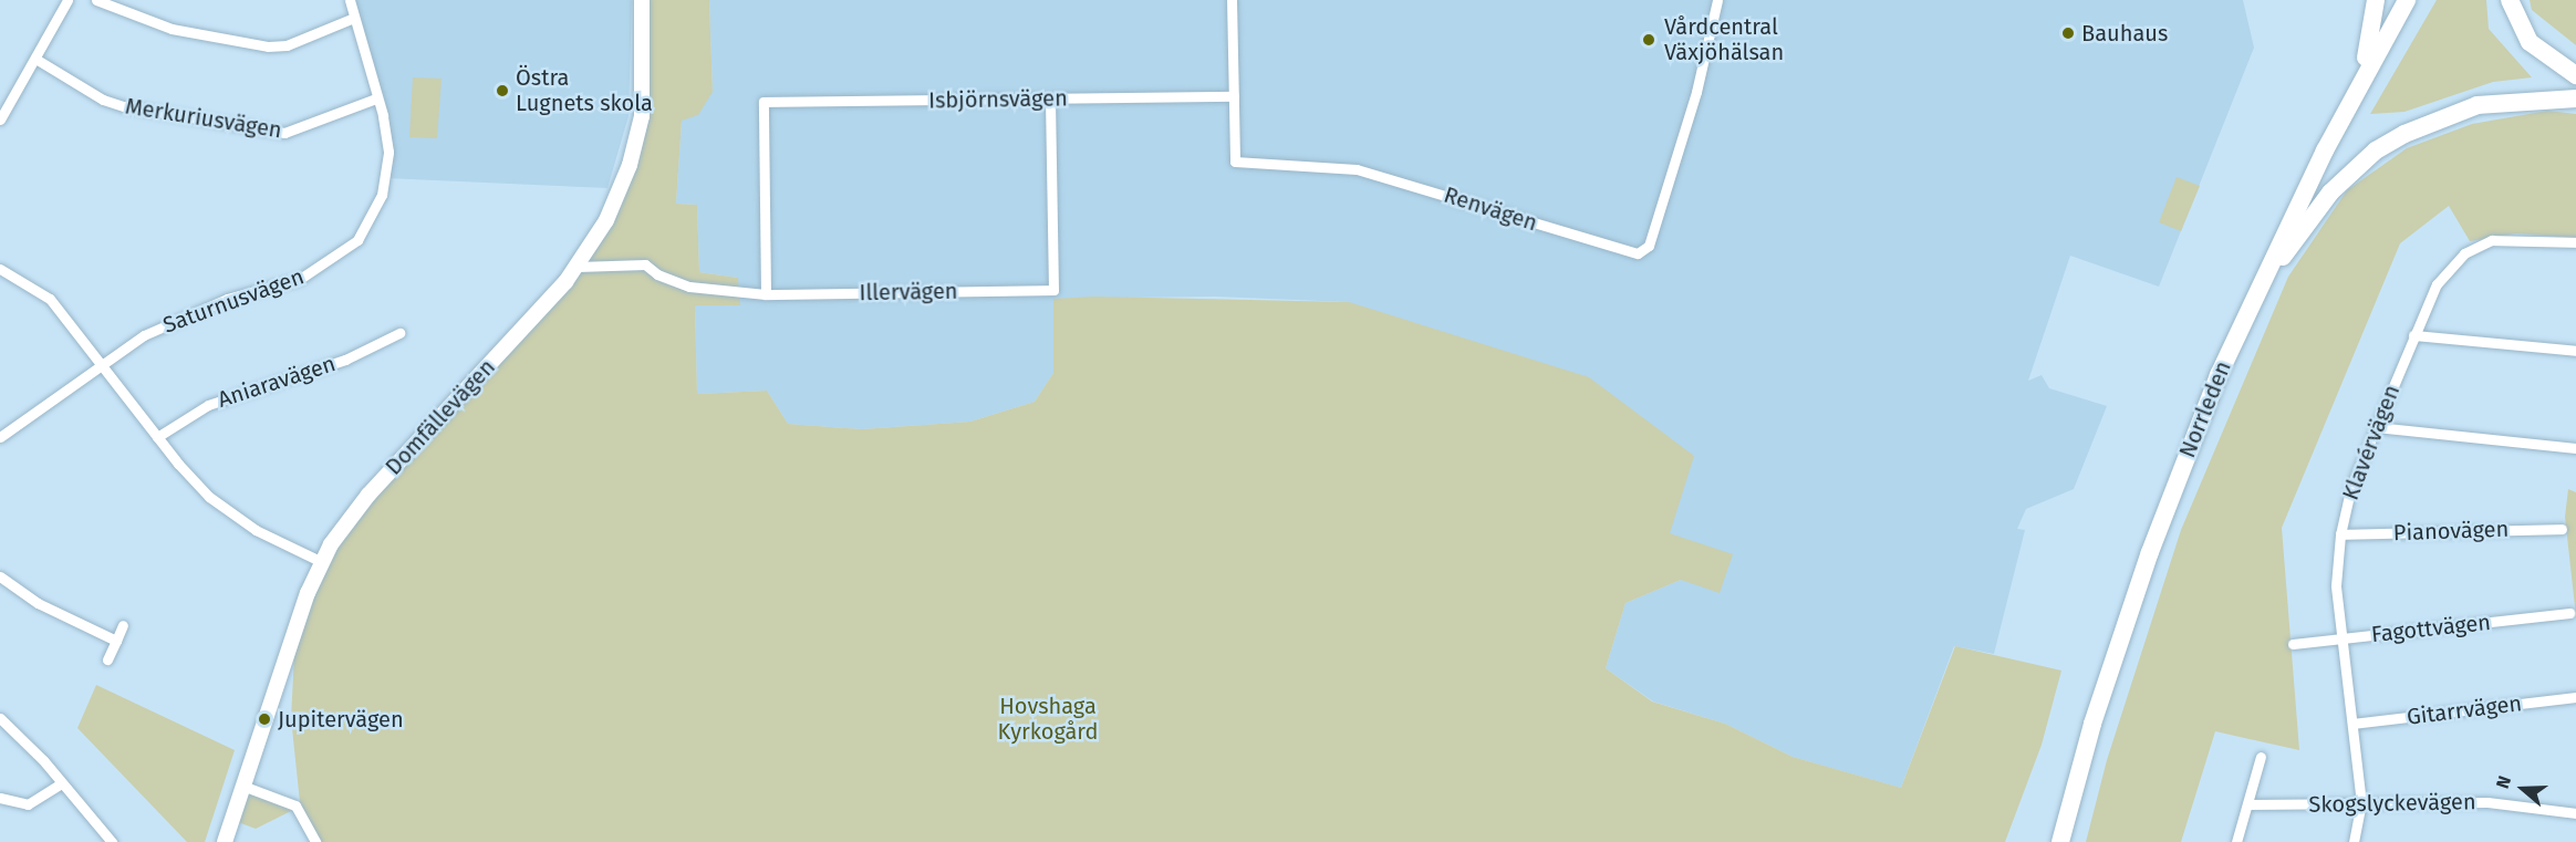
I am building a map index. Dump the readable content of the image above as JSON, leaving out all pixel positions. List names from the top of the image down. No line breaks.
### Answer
{"streets":{"highway":["Norrleden"],"street":["Isbjörnsvägen","Merkuriusvägen","Renvägen","Illervägen","Saturnusvägen","Aniaravägen","Domfällevägen","Klavérvägen","Pianovägen","Fagottvägen","Gitarrvägen","Skogslyckevägen"]},"crossings":[["Isbjörnsvägen","Renvägen"],["Isbjörnsvägen","Illervägen"],["Merkuriusvägen","Saturnusvägen"],["Klavérvägen","Pianovägen"],["Klavérvägen","Fagottvägen"],["Klavérvägen","Gitarrvägen"],["Klavérvägen","Skogslyckevägen"]],"parks":["Hovshaga Kyrkogård"],"places":["Bauhaus","Vårdcentral Växjöhälsan","Östra Lugnets skola","Jupitervägen"],"north":"left"}
